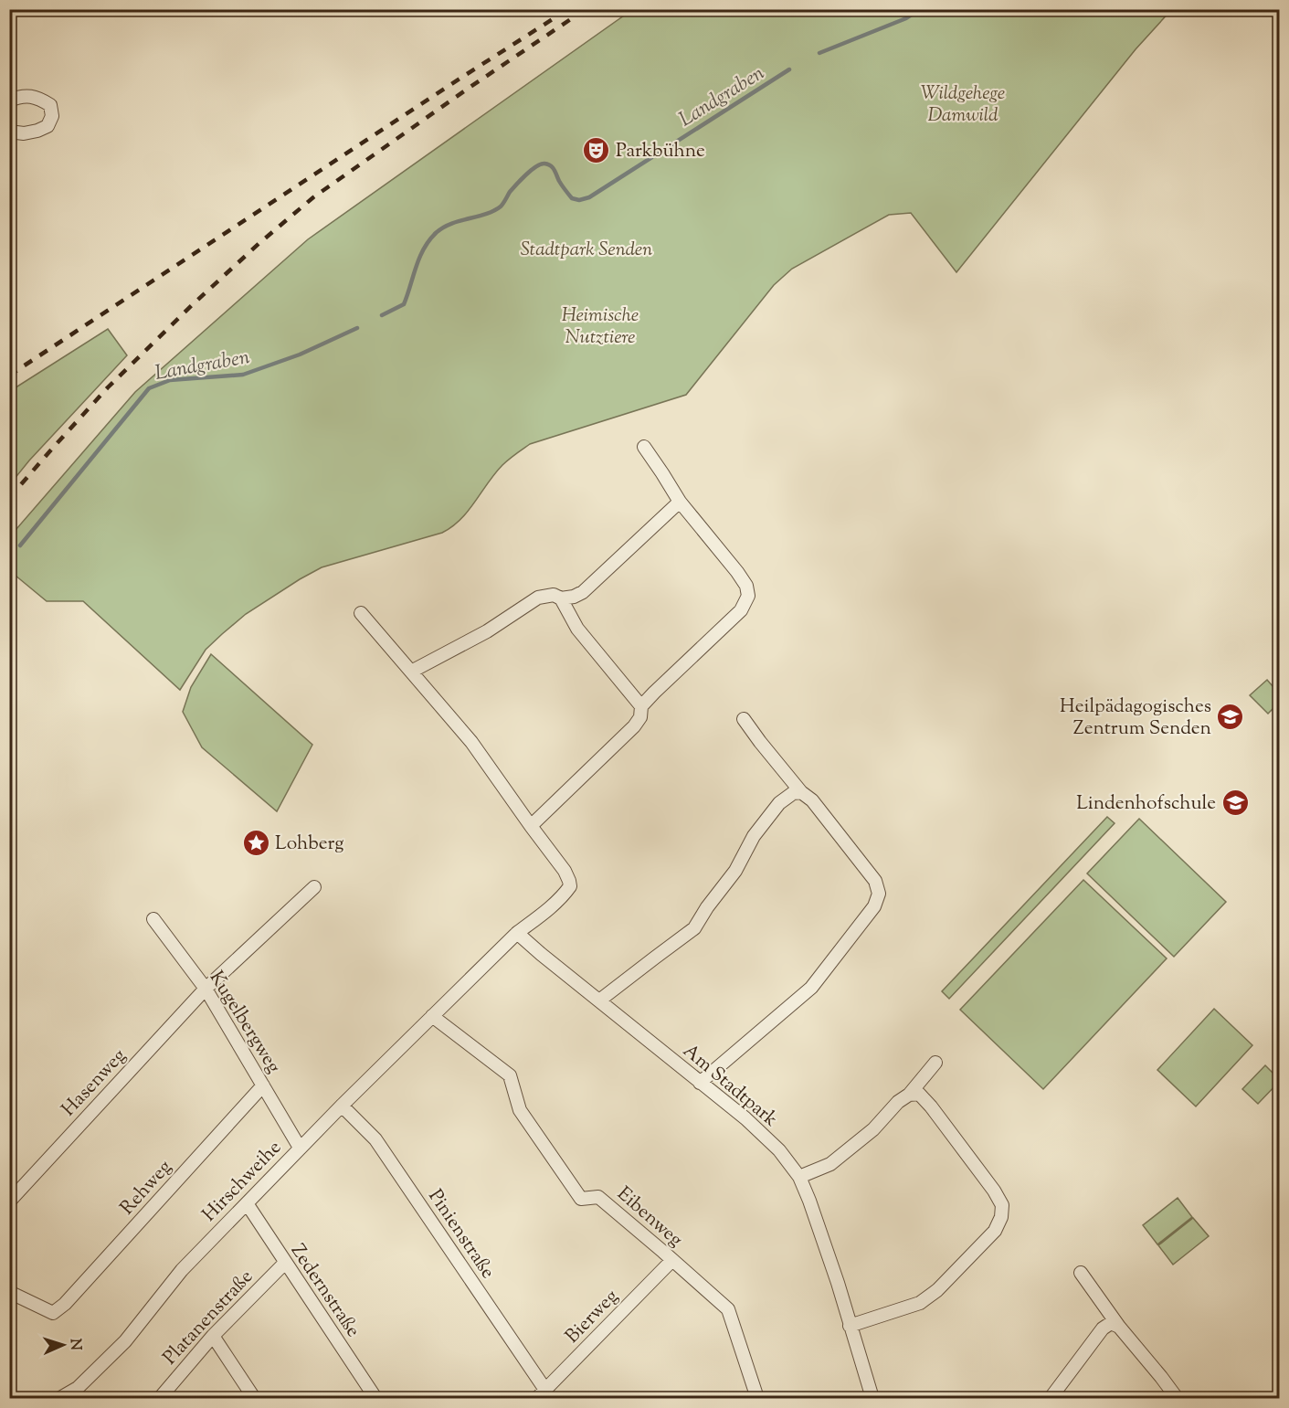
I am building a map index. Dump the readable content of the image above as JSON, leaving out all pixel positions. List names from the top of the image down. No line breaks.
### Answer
{"streets":{"street":["Kugelbergweg","Hasenweg","Am Stadtpark","Hirschweihe","Rehweg","Eibenweg","Pinienstraße","Zedernstraße","Bierweg","Platanenstraße"]},"crossings":[["Kugelbergweg","Hasenweg"],["Kugelbergweg","Hirschweihe"],["Kugelbergweg","Rehweg"],["Am Stadtpark","Hirschweihe"],["Hirschweihe","Eibenweg"],["Hirschweihe","Pinienstraße"],["Hirschweihe","Zedernstraße"],["Eibenweg","Bierweg"],["Pinienstraße","Bierweg"],["Zedernstraße","Platanenstraße"]],"water":["Landgraben"],"parks":["Wildgehege Damwild","Stadtpark Senden","Heimische Nutztiere"],"places":{"theatre":["Parkbühne"],"school or university":["Heilpädagogisches Zentrum Senden","Lindenhofschule"],"place":["Lohberg"]},"north":"right"}
